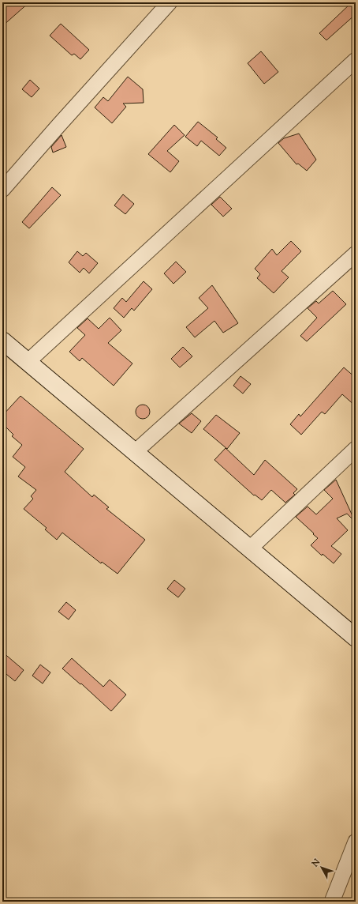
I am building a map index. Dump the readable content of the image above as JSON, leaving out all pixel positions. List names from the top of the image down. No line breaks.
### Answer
{"north":"top left"}
